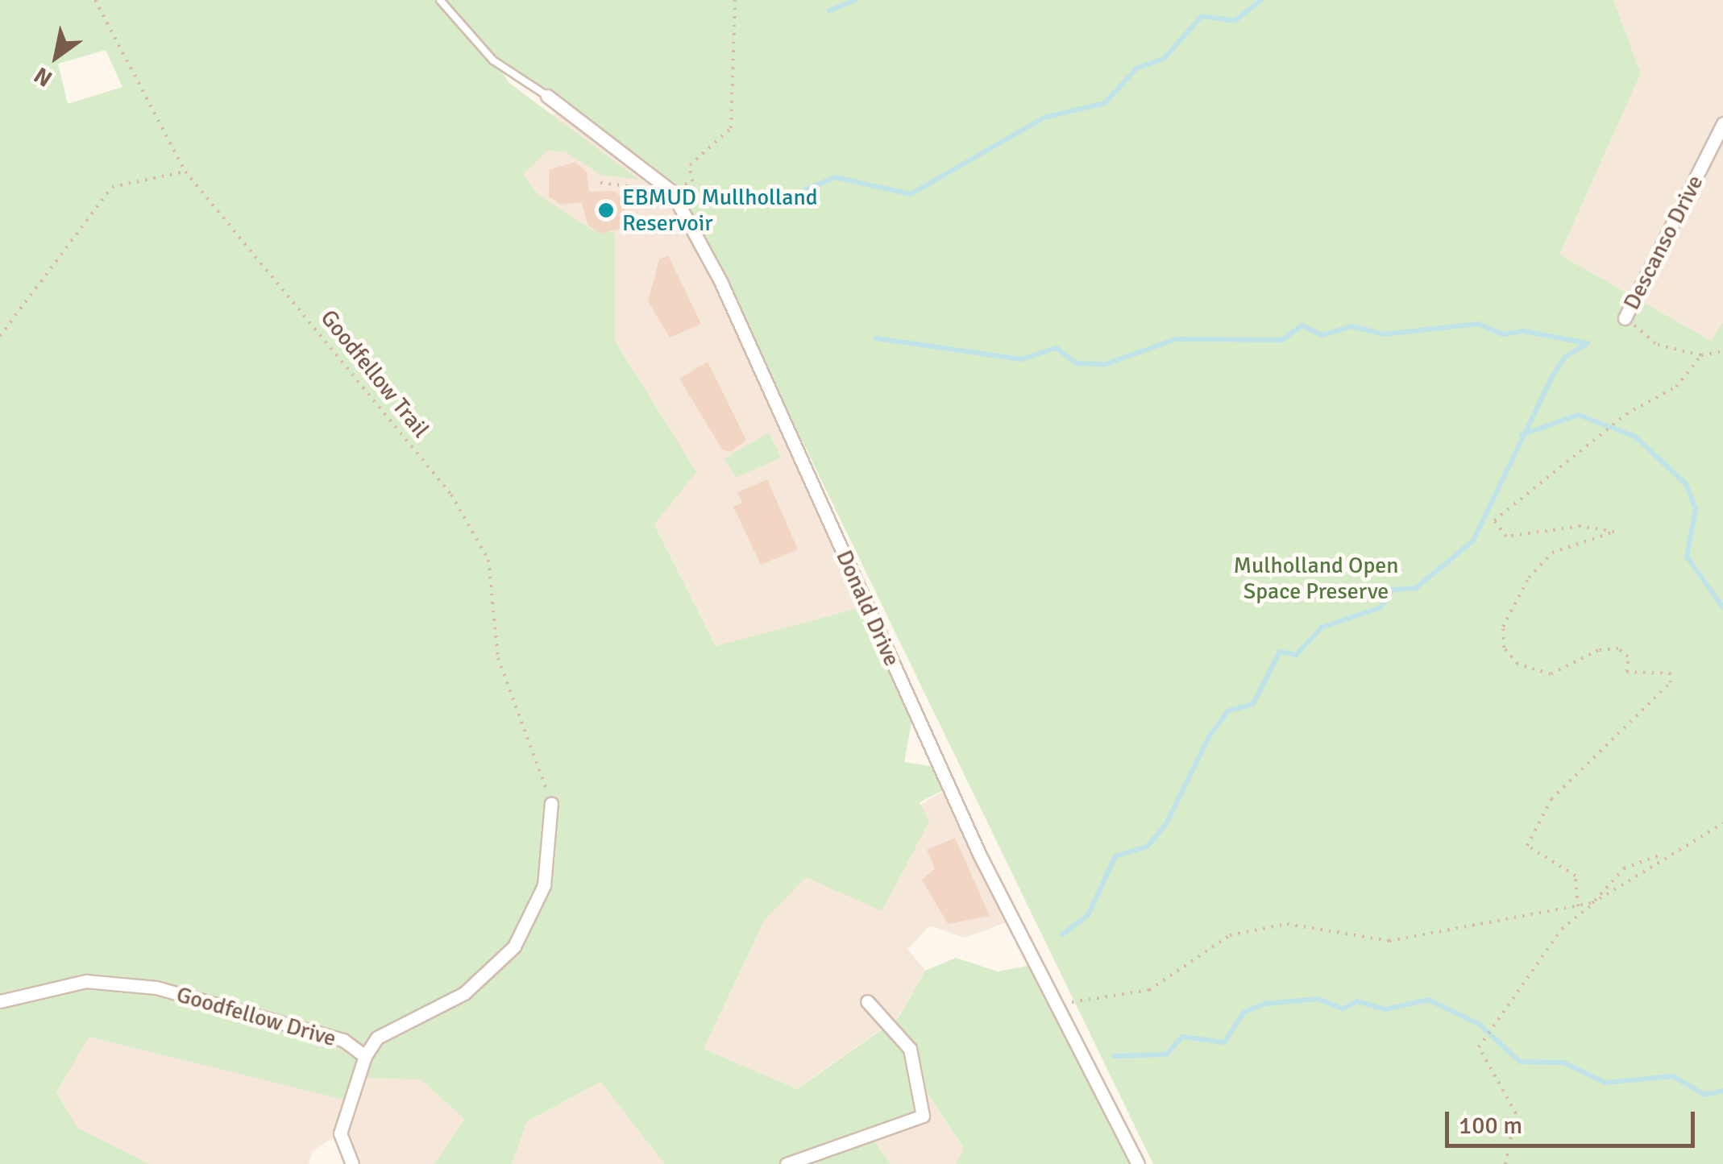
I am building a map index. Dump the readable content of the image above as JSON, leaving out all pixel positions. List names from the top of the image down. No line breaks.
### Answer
{"streets":{"street":["Descanso Drive","Donald Drive","Goodfellow Drive"],"path":["Goodfellow Trail"]},"crossings":[["Goodfellow Trail","Goodfellow Drive"]],"parks":["Mulholland Open Space Preserve"],"places":["EBMUD Mullholland Reservoir"],"scale_bar":"100 m","north":"bottom left"}
